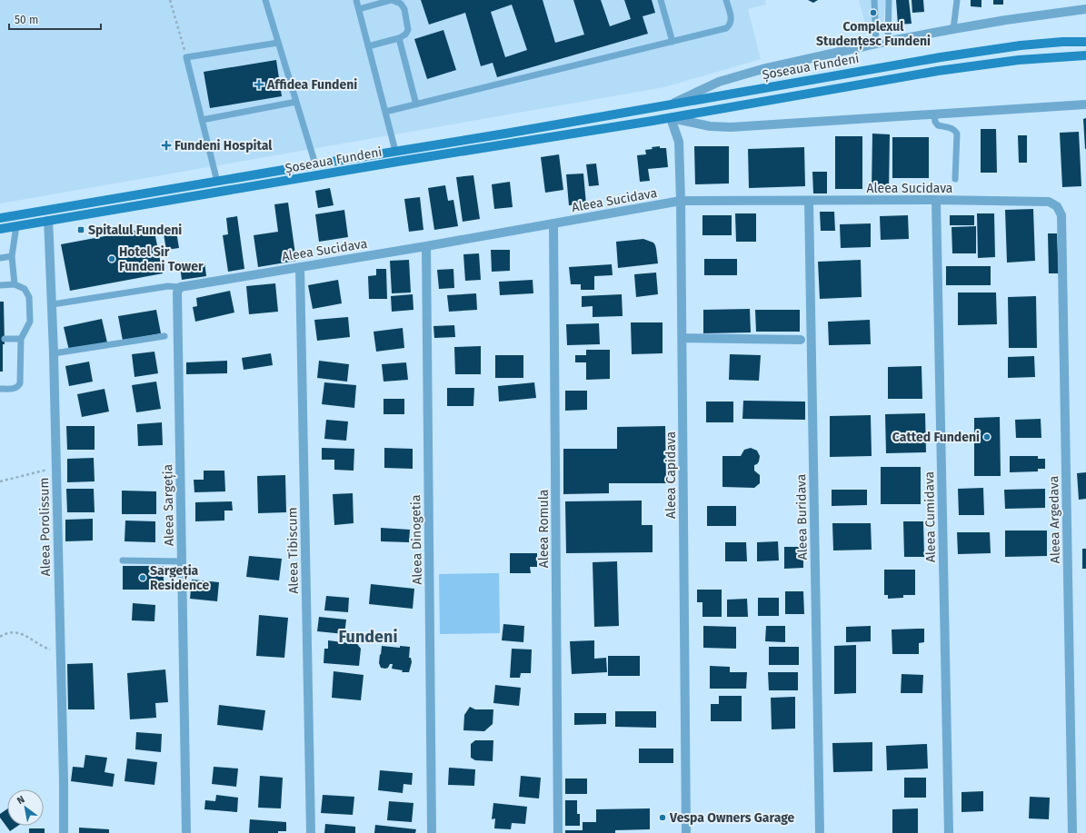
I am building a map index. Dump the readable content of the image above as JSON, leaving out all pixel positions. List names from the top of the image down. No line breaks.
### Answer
{"streets":{"main road":["Șoseaua Fundeni"],"street":["Aleea Sucidava","Aleea Capidava","Aleea Sargeția","Aleea Buridava","Aleea Cumidava","Aleea Argedava","Aleea Porolissum","Aleea Romula","Aleea Dinogetia","Aleea Tibiscum"]},"crossings":[["Șoseaua Fundeni","Aleea Capidava"],["Șoseaua Fundeni","Aleea Porolissum"],["Aleea Sucidava","Aleea Capidava"],["Aleea Sucidava","Aleea Sargeția"],["Aleea Sucidava","Aleea Buridava"],["Aleea Sucidava","Aleea Cumidava"],["Aleea Sucidava","Aleea Argedava"],["Aleea Sucidava","Aleea Romula"],["Aleea Sucidava","Aleea Dinogetia"],["Aleea Sucidava","Aleea Tibiscum"]],"districts":["Fundeni"],"places":{"other":["Complexul Studențesc Fundeni","Hotel Sir Fundeni Tower","Catted Fundeni","Sargeția Residence","Vespa Owners Garage"],"health":["Affidea Fundeni","Fundeni Hospital"],"transit":["Spitalul Fundeni"]},"scale_bar":"50 m","north":"top left"}
